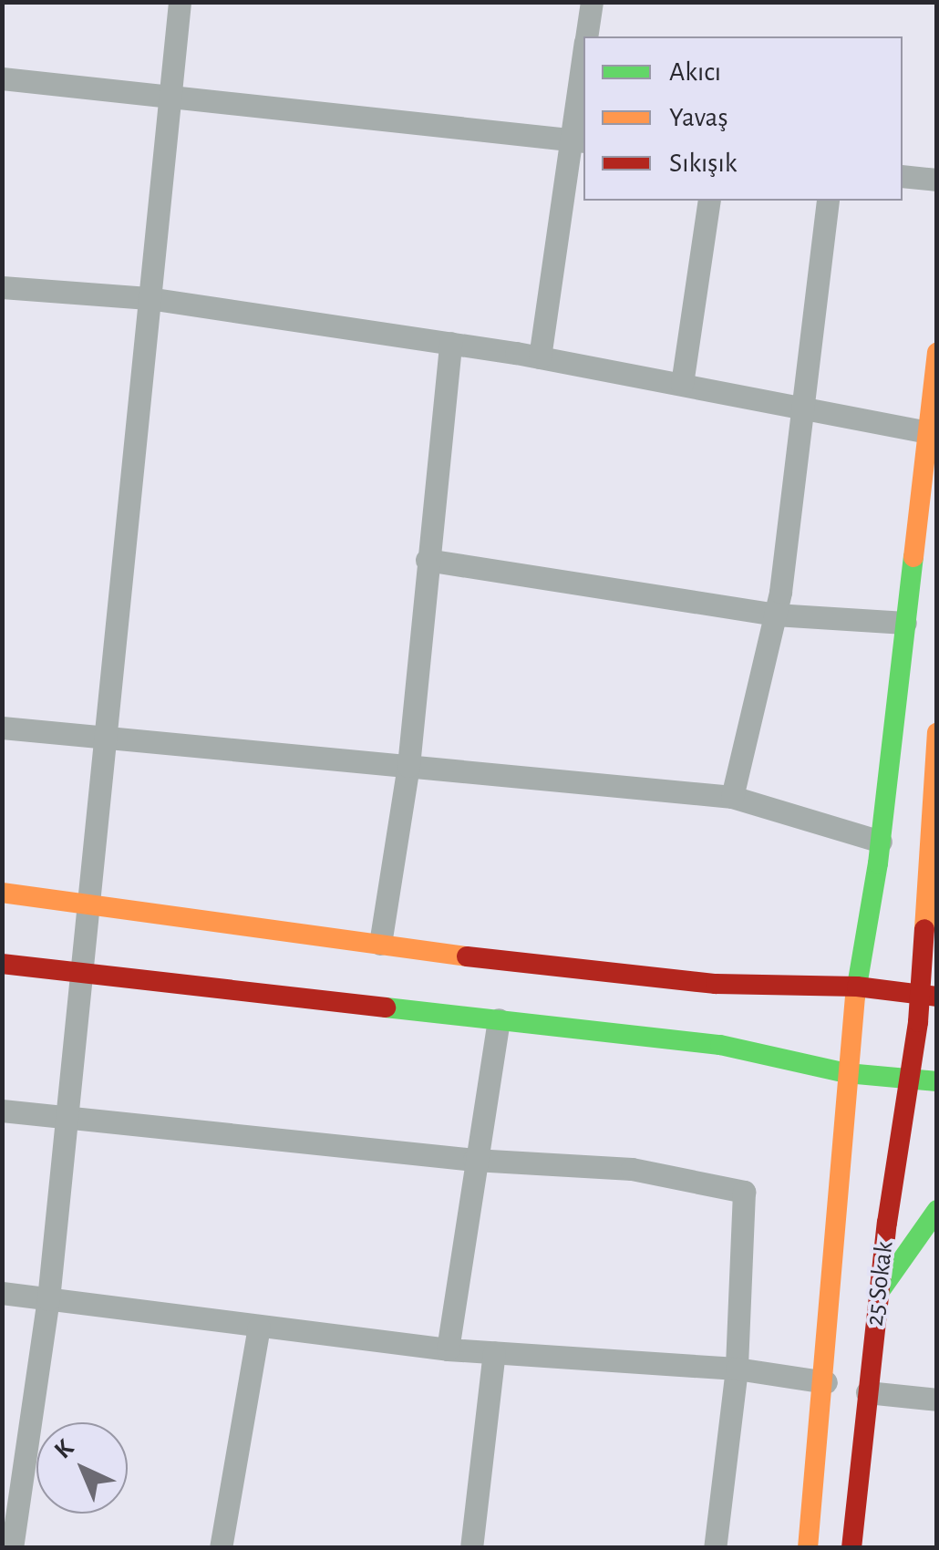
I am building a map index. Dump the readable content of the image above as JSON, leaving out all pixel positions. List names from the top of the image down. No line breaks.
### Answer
{"streets":{"main road":["25 Sokak"]},"legend":["Akıcı","Yavaş","Sıkışık"],"north":"top left"}
